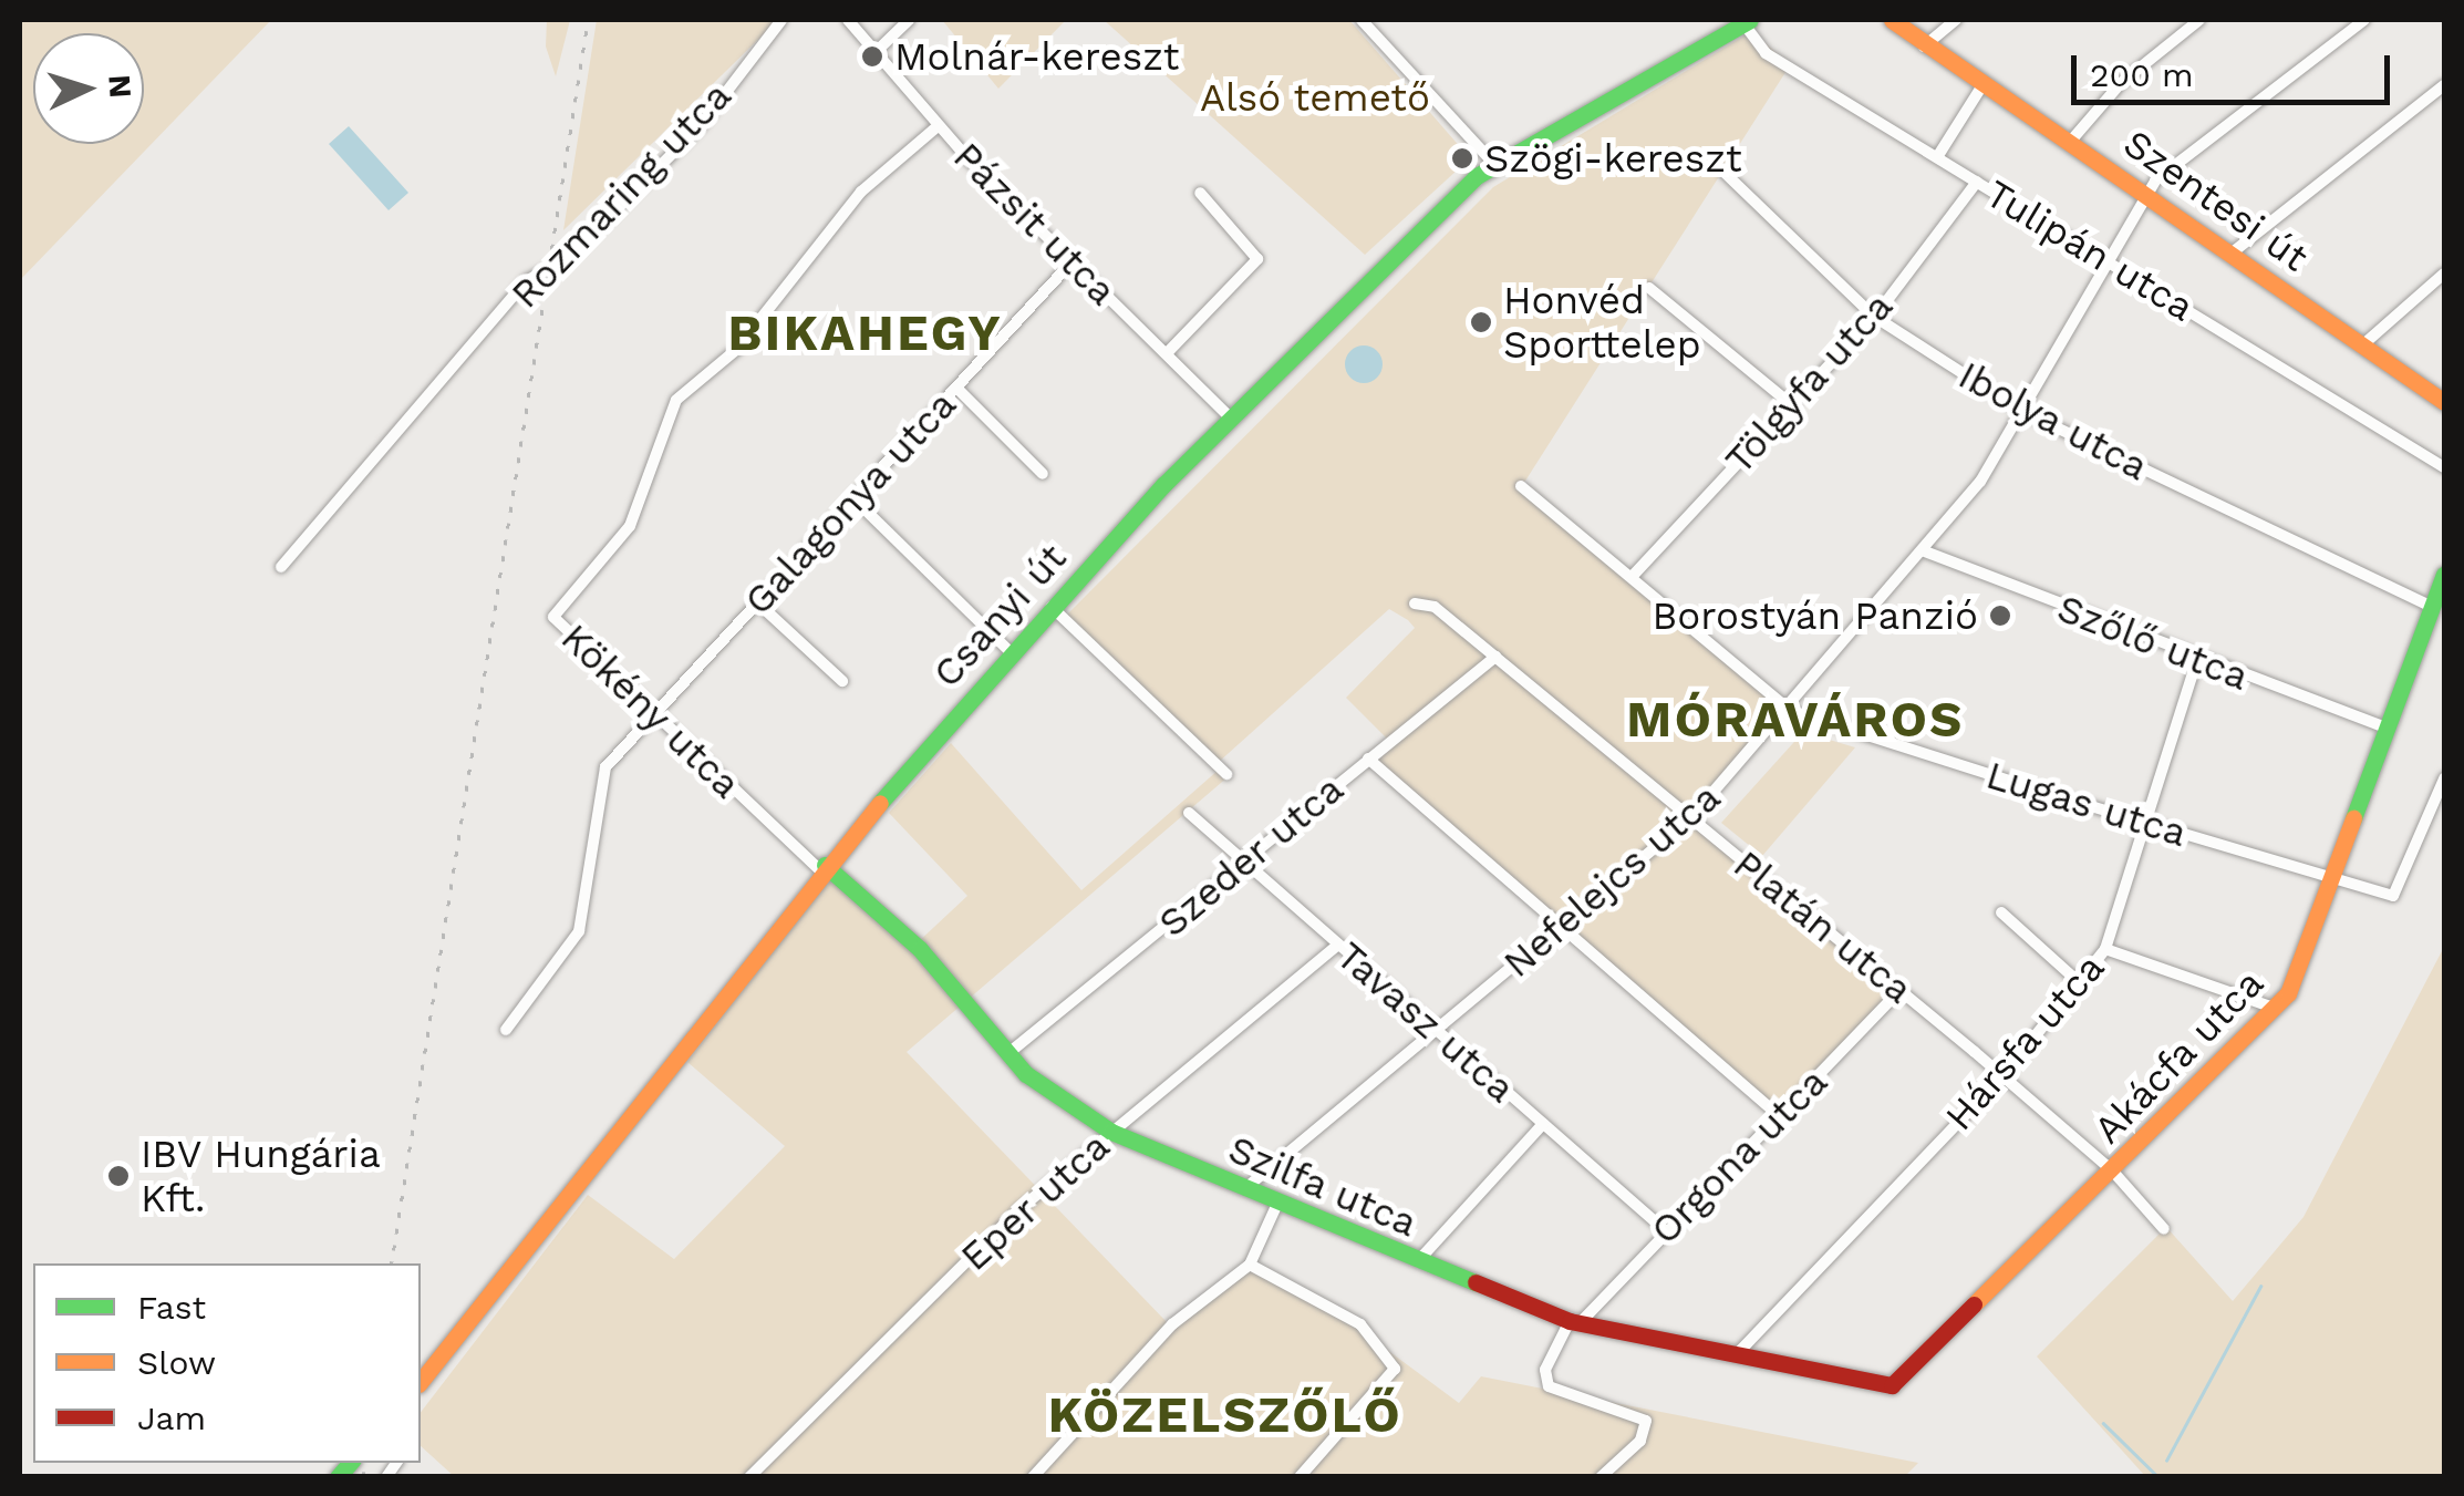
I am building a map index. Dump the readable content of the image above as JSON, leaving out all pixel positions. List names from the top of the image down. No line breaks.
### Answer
{"streets":{"street":["Rozmaring utca","Szentesi út","Pázsit utca","Tulipán utca","Tölgyfa utca","Ibolya utca","Galagonya utca","Csanyi út","Szőlő utca","Kökény utca","Lugas utca","Szeder utca","Nefelejcs utca","Platán utca","Tavasz utca","Hársfa utca","Akácfa utca","Orgona utca","Szilfa utca","Eper utca"]},"crossings":[["Szentesi út","Nefelejcs utca"],["Pázsit utca","Galagonya utca"],["Pázsit utca","Csanyi út"],["Pázsit utca","Kökény utca"],["Tulipán utca","Tölgyfa utca"],["Tulipán utca","Csanyi út"],["Tulipán utca","Nefelejcs utca"],["Tölgyfa utca","Ibolya utca"],["Tölgyfa utca","Lugas utca"],["Ibolya utca","Nefelejcs utca"],["Ibolya utca","Akácfa utca"],["Galagonya utca","Kökény utca"],["Csanyi út","Kökény utca"],["Csanyi út","Szilfa utca"],["Szőlő utca","Nefelejcs utca"],["Szőlő utca","Hársfa utca"],["Szőlő utca","Akácfa utca"],["Kökény utca","Szilfa utca"],["Lugas utca","Nefelejcs utca"],["Lugas utca","Hársfa utca"],["Lugas utca","Akácfa utca"],["Szeder utca","Platán utca"],["Szeder utca","Tavasz utca"],["Szeder utca","Szilfa utca"],["Nefelejcs utca","Platán utca"],["Nefelejcs utca","Tavasz utca"],["Nefelejcs utca","Szilfa utca"],["Platán utca","Hársfa utca"],["Platán utca","Akácfa utca"],["Platán utca","Orgona utca"],["Tavasz utca","Orgona utca"],["Tavasz utca","Eper utca"],["Hársfa utca","Szilfa utca"],["Akácfa utca","Szilfa utca"],["Orgona utca","Szilfa utca"],["Szilfa utca","Eper utca"]],"districts":["BIKAHEGY","MÓRAVÁROS","KÖZELSZŐLŐ"],"parks":["Alsó temető"],"places":["Molnár-kereszt","Szögi-kereszt","Honvéd Sporttelep","Borostyán Panzió","IBV Hungária Kft."],"legend":["Fast","Slow","Jam"],"scale_bar":"200 m","north":"right"}
